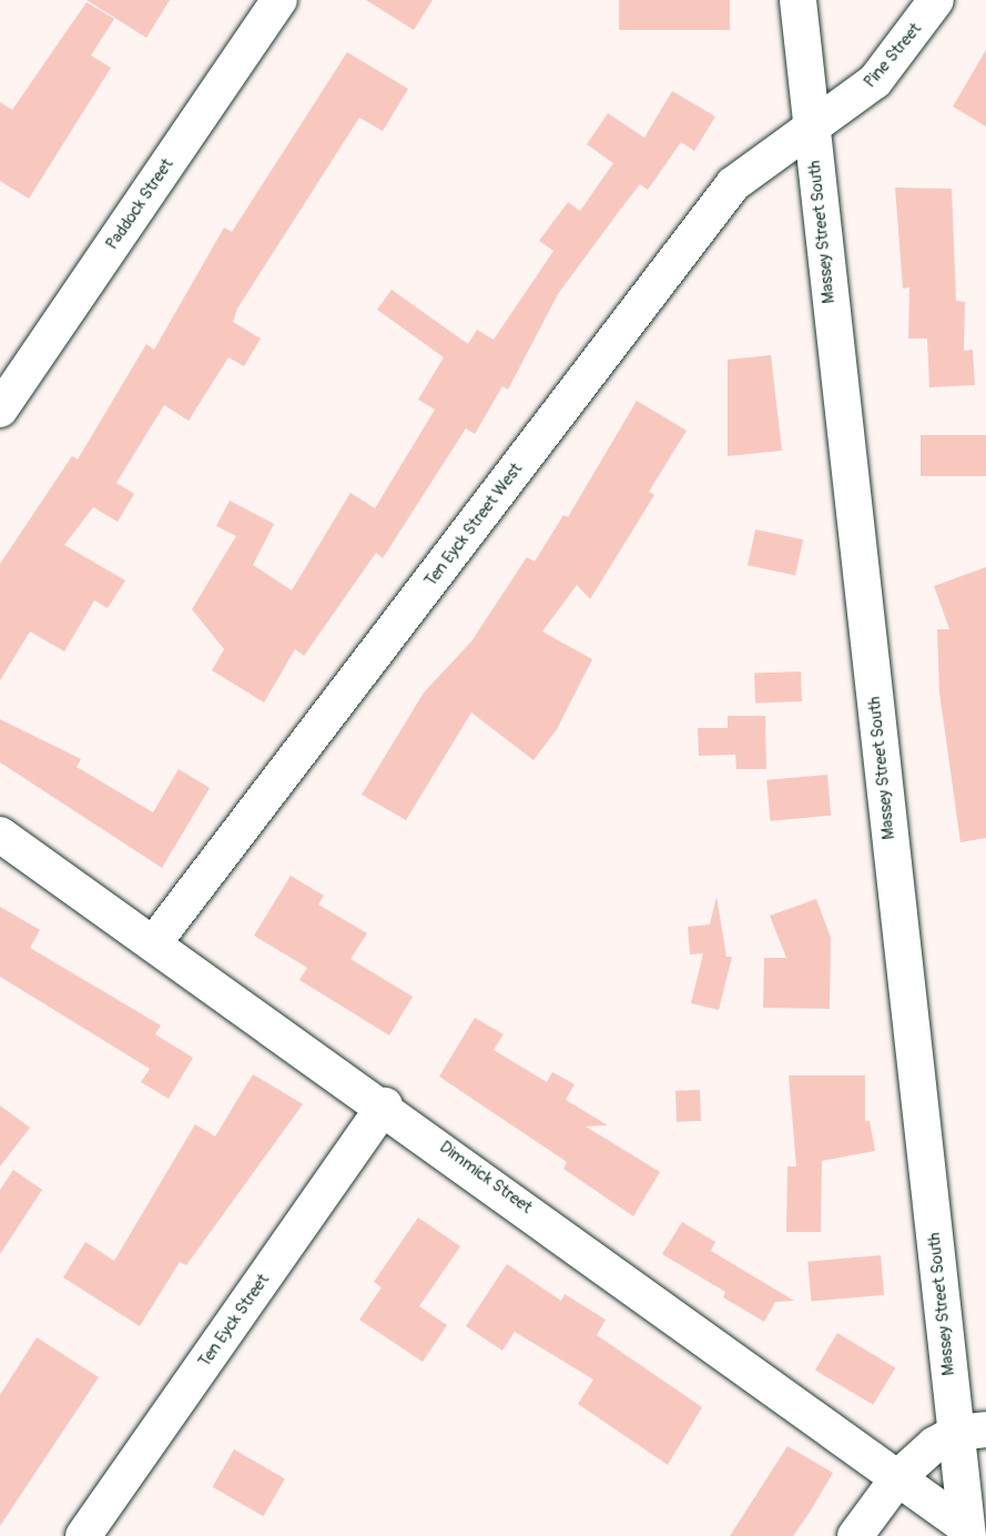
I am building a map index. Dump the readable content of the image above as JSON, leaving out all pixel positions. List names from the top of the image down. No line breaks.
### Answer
{"streets":{"street":["Pine Street","Paddock Street","Massey Street South","Ten Eyck Street West","Dimmick Street","Ten Eyck Street"]},"crossings":[["Pine Street","Massey Street South"],["Pine Street","Ten Eyck Street West"],["Massey Street South","Ten Eyck Street West"],["Massey Street South","Dimmick Street"],["Ten Eyck Street West","Dimmick Street"],["Dimmick Street","Ten Eyck Street"]]}
